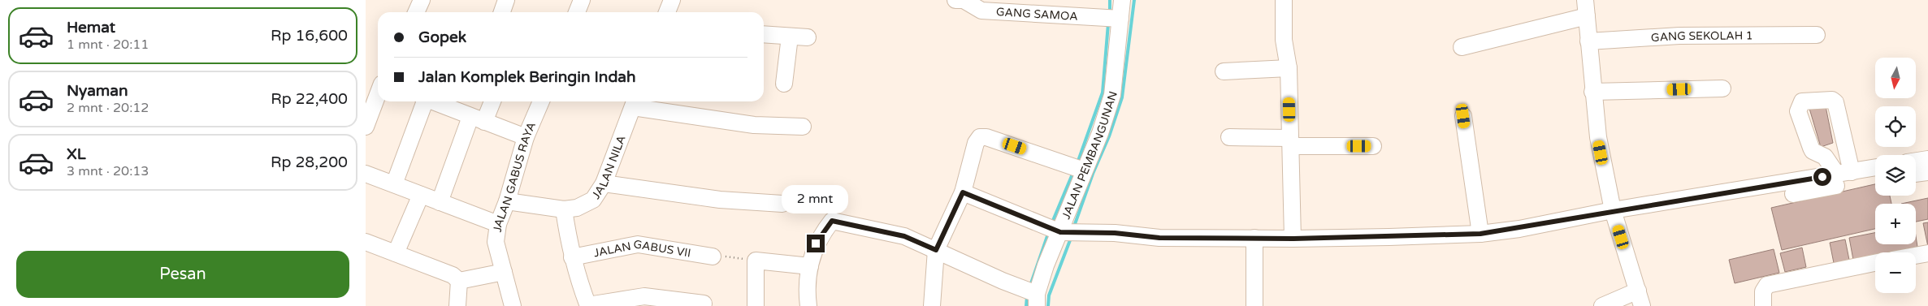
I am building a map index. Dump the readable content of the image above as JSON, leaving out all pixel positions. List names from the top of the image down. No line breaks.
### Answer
{"streets":{"street":["GANG SAMOA","GANG SEKOLAH 1","JALAN PEMBANGUNAN","JALAN NILA","JALAN GABUS RAYA","JALAN GABUS VII"]},"crossings":[["GANG SAMOA","JALAN PEMBANGUNAN"],["JALAN NILA","JALAN GABUS RAYA"]],"north":"bottom","page":{"list":[{"name":"Hemat","note":"1 mnt · 20:11","value":"Rp 16,600"},{"name":"Nyaman","note":"2 mnt · 20:12","value":"Rp 22,400"},{"name":"XL","note":"3 mnt · 20:13","value":"Rp 28,200"}],"banner":["Gopek","Jalan Komplek Beringin Indah"],"map_buttons":["+","−"],"bubble":"2 mnt","buttons":"Pesan"}}
